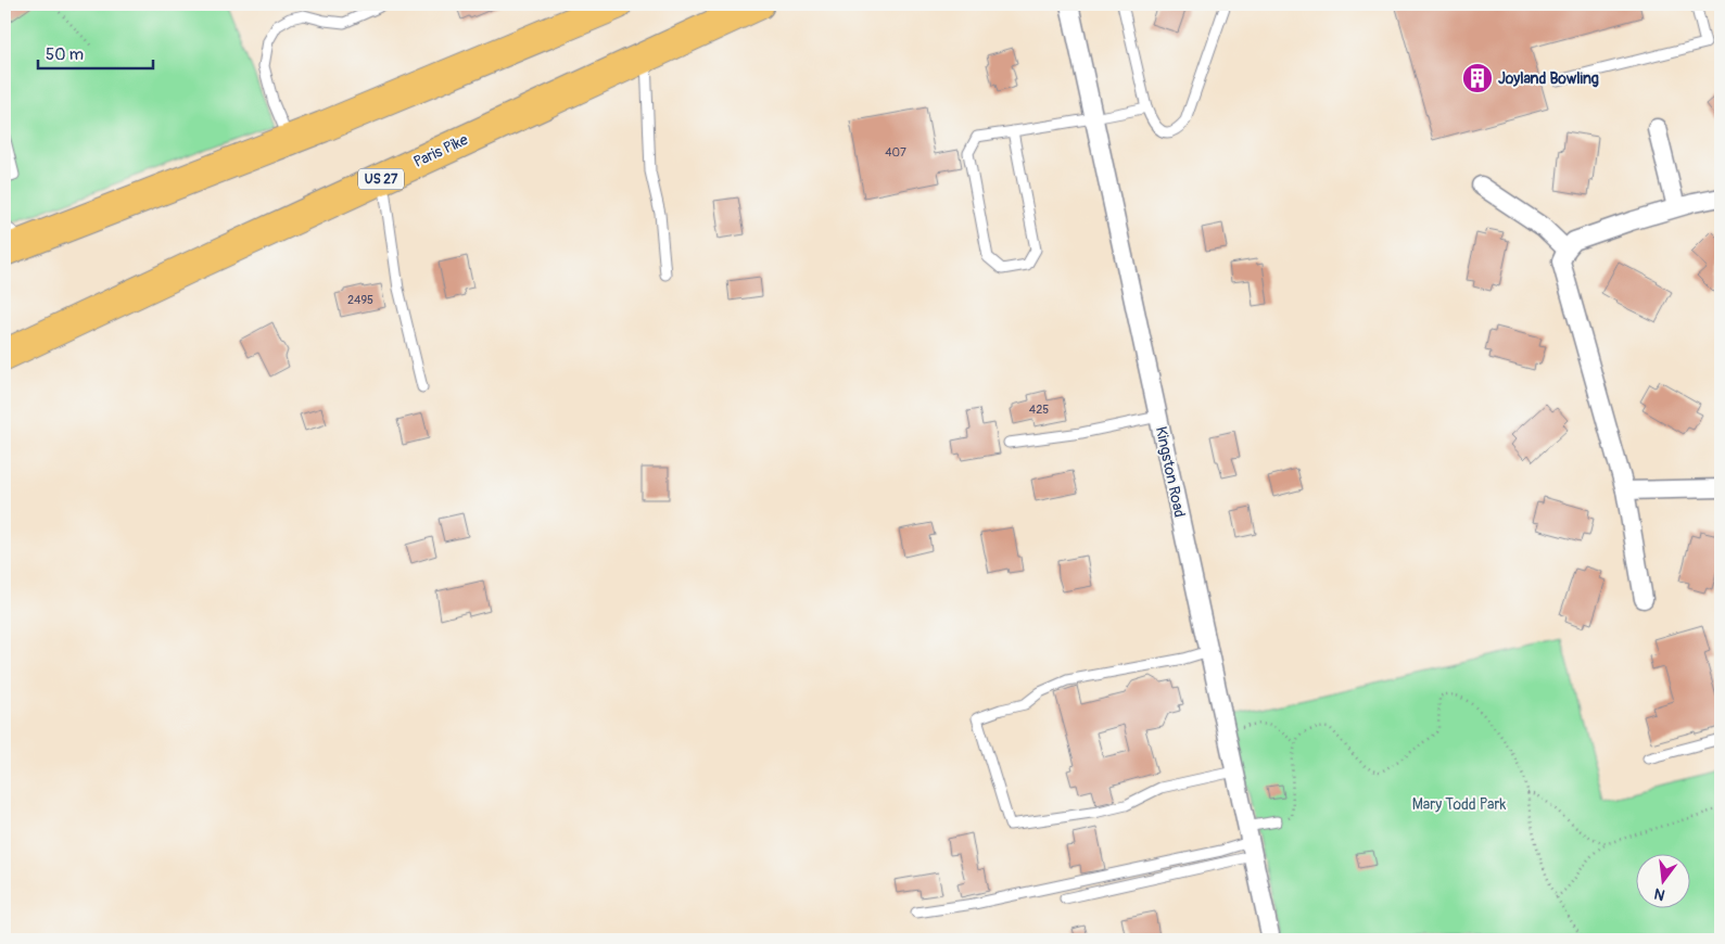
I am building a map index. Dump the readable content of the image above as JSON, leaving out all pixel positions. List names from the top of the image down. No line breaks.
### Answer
{"streets":{"highway":["Paris Pike","US 27"],"street":["Kingston Road"]},"parks":["Mary Todd Park"],"places":{"building":["Joyland Bowling"]},"house_numbers":["407","2495","425"],"scale_bar":"50 m","north":"bottom"}
